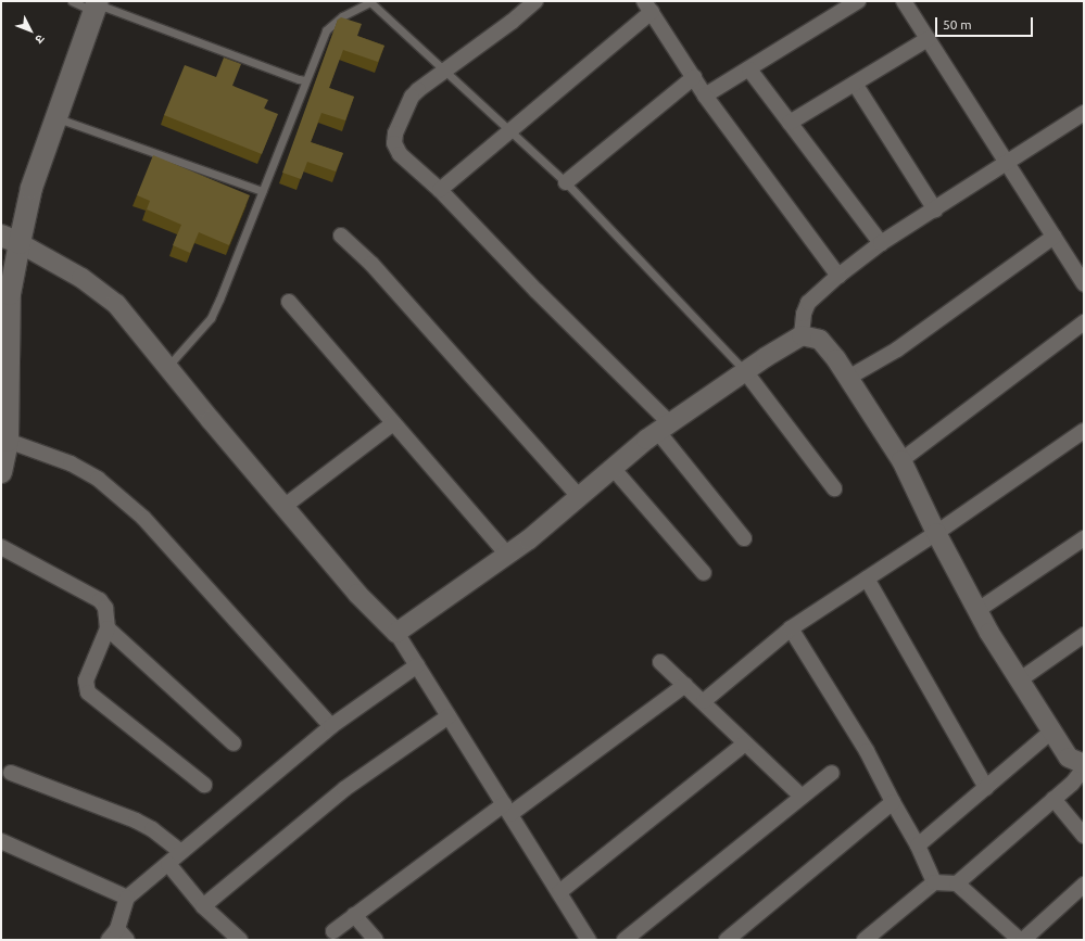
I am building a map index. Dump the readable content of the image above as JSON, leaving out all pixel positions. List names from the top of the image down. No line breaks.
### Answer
{"scale_bar":"50 m","north":"bottom right"}
